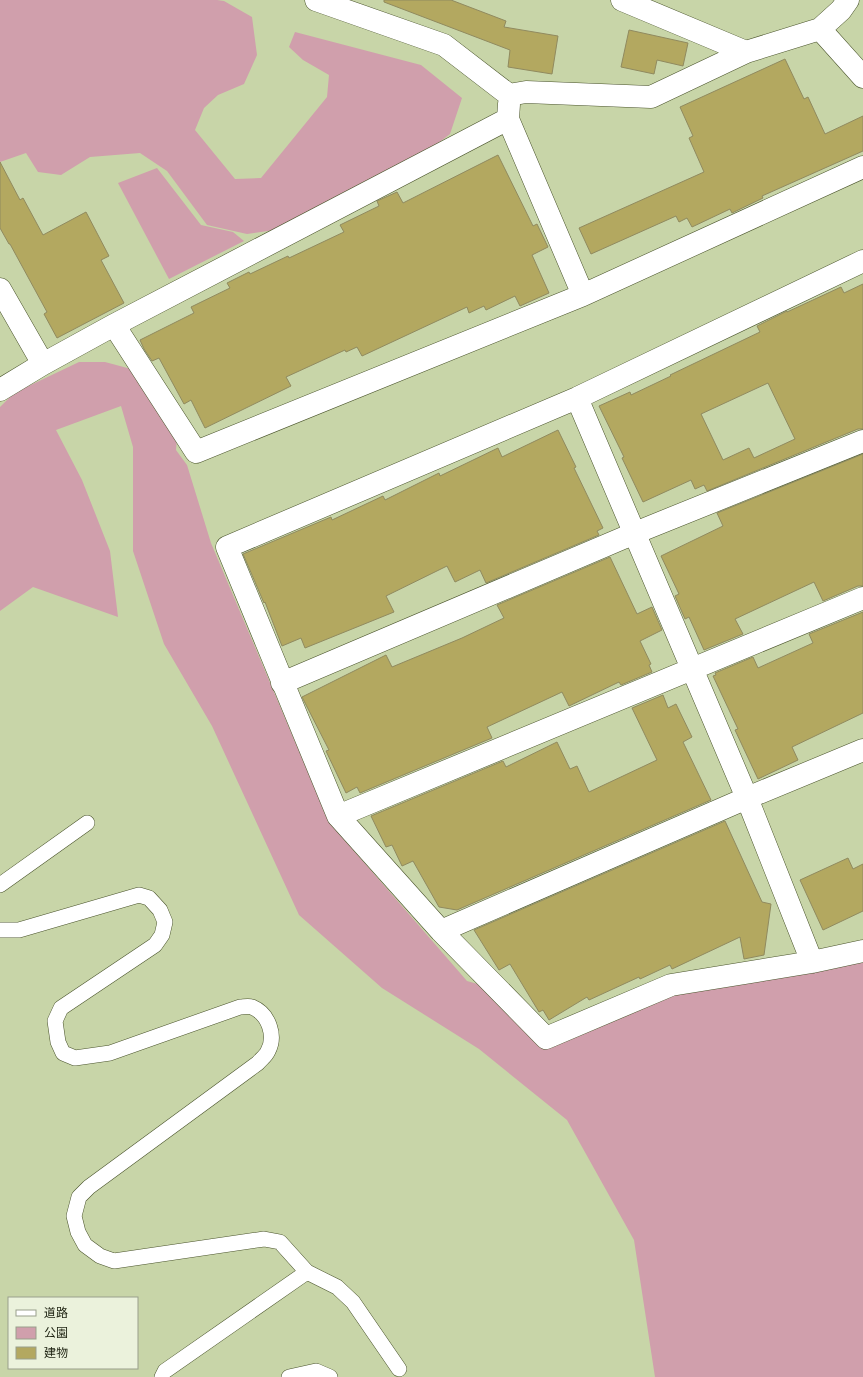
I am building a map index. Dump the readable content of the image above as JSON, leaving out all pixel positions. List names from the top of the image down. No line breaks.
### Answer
{"legend":["道路","公園","建物"]}
